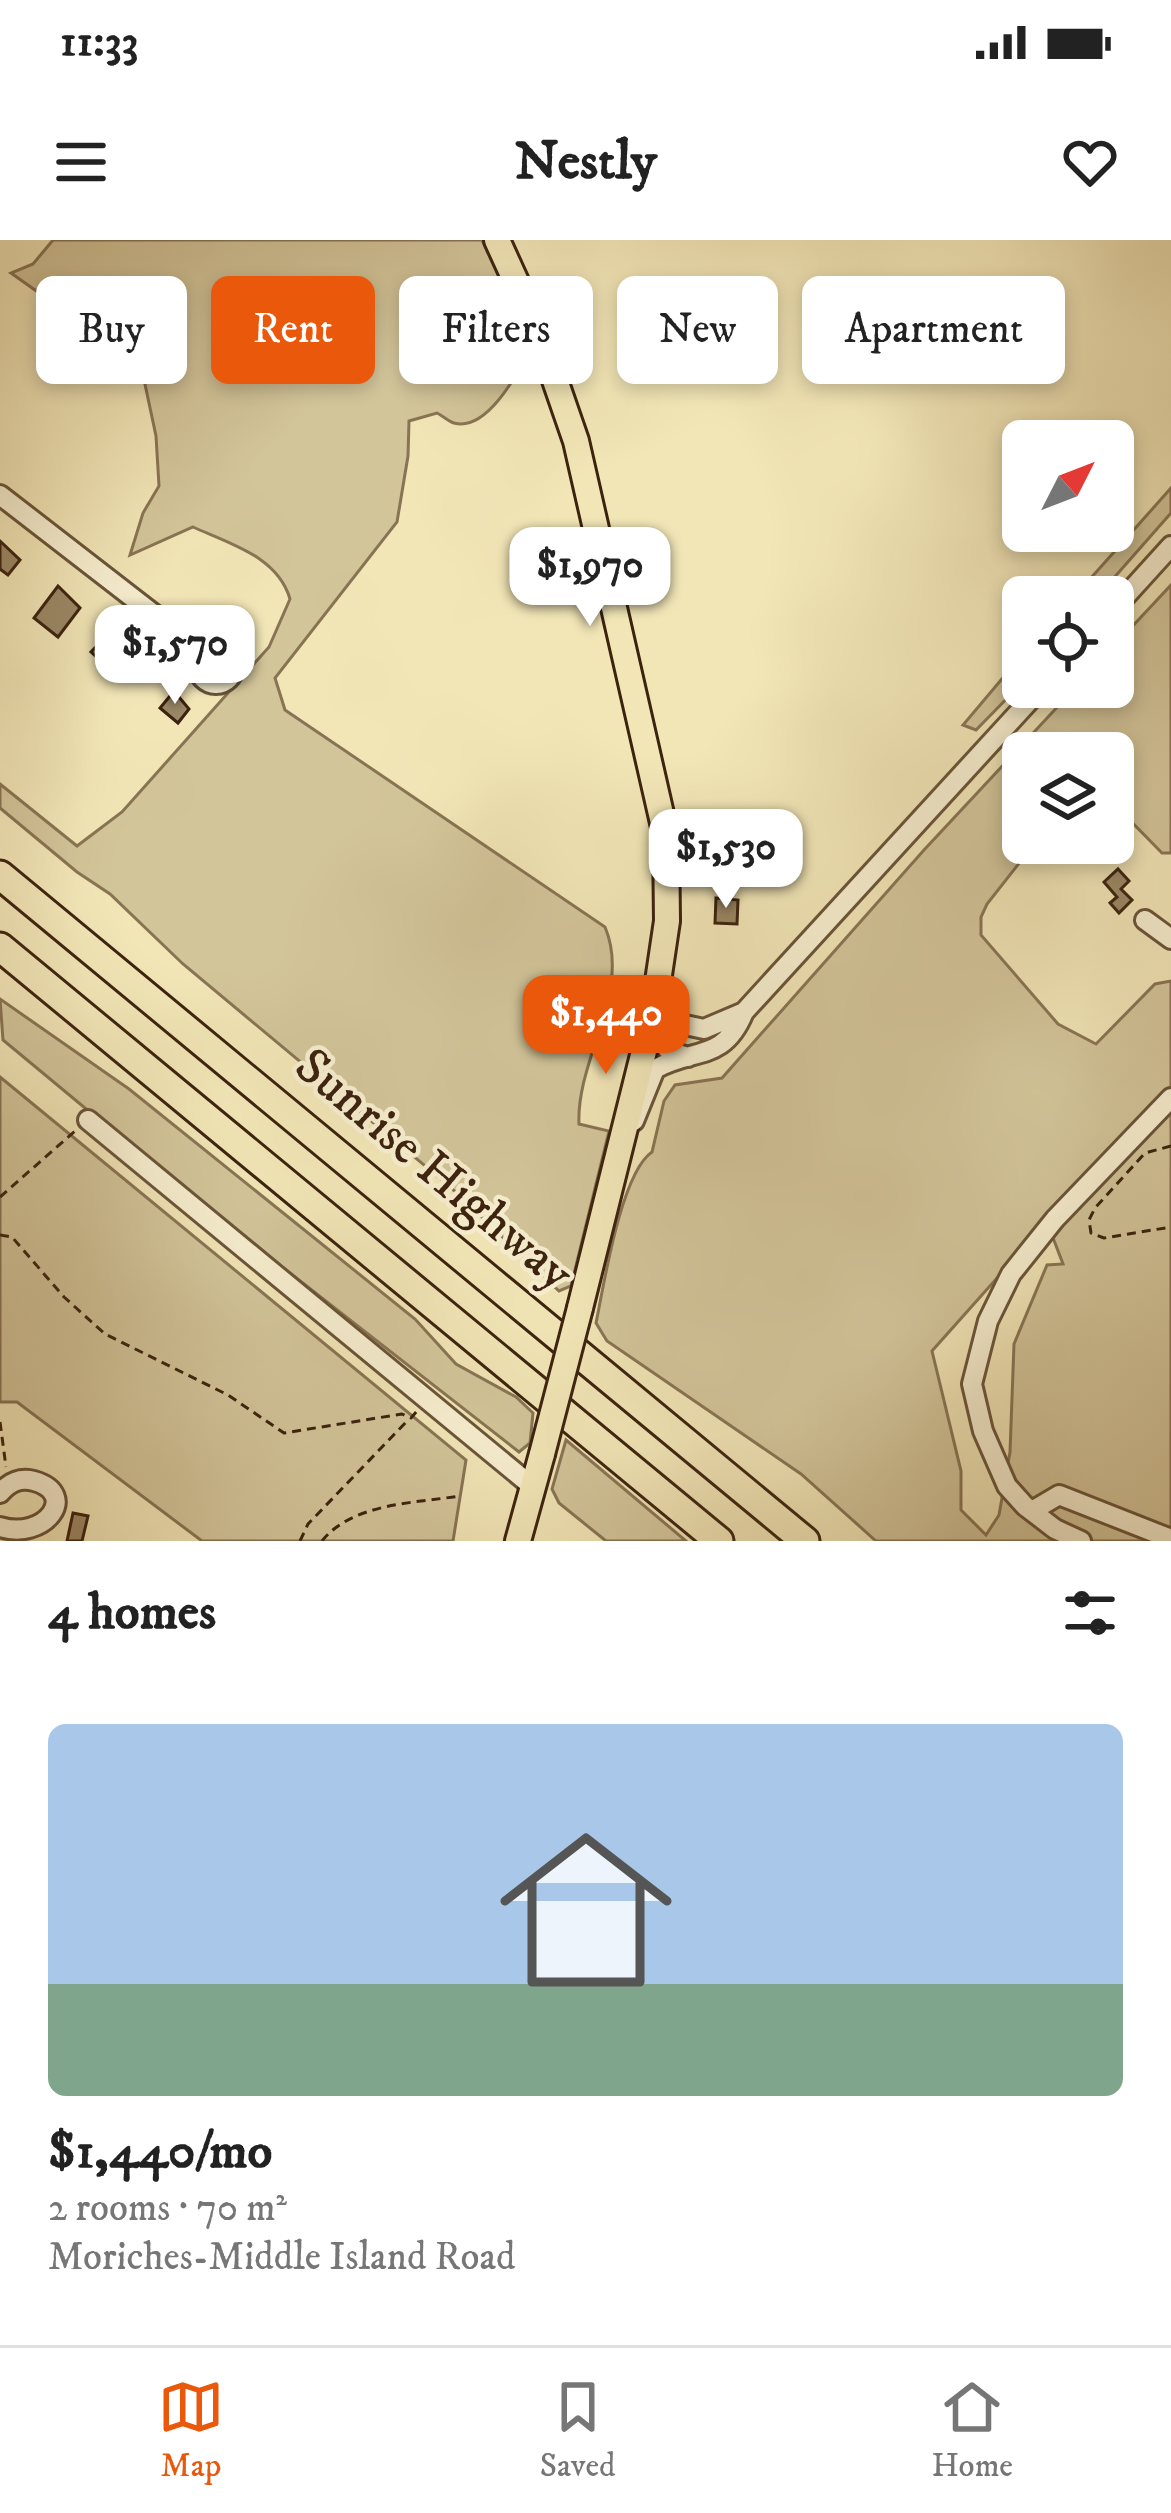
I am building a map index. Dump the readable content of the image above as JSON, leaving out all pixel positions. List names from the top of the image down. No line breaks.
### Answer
{"streets":{"highway":["Sunrise Highway"]},"north":"top right","page":{"status":"11:33","header":"Nestly","chip":["Buy","Rent","Filters","New","Apartment"],"price":["$1,970","$1,570","$1,530","$1,440"],"heading":"4 homes","list":[{"name":"$1,440/mo","note":"2 rooms · 70 m² · Moriches-Middle Island Road"}],"tabs":["Map","Saved","Home"]}}
